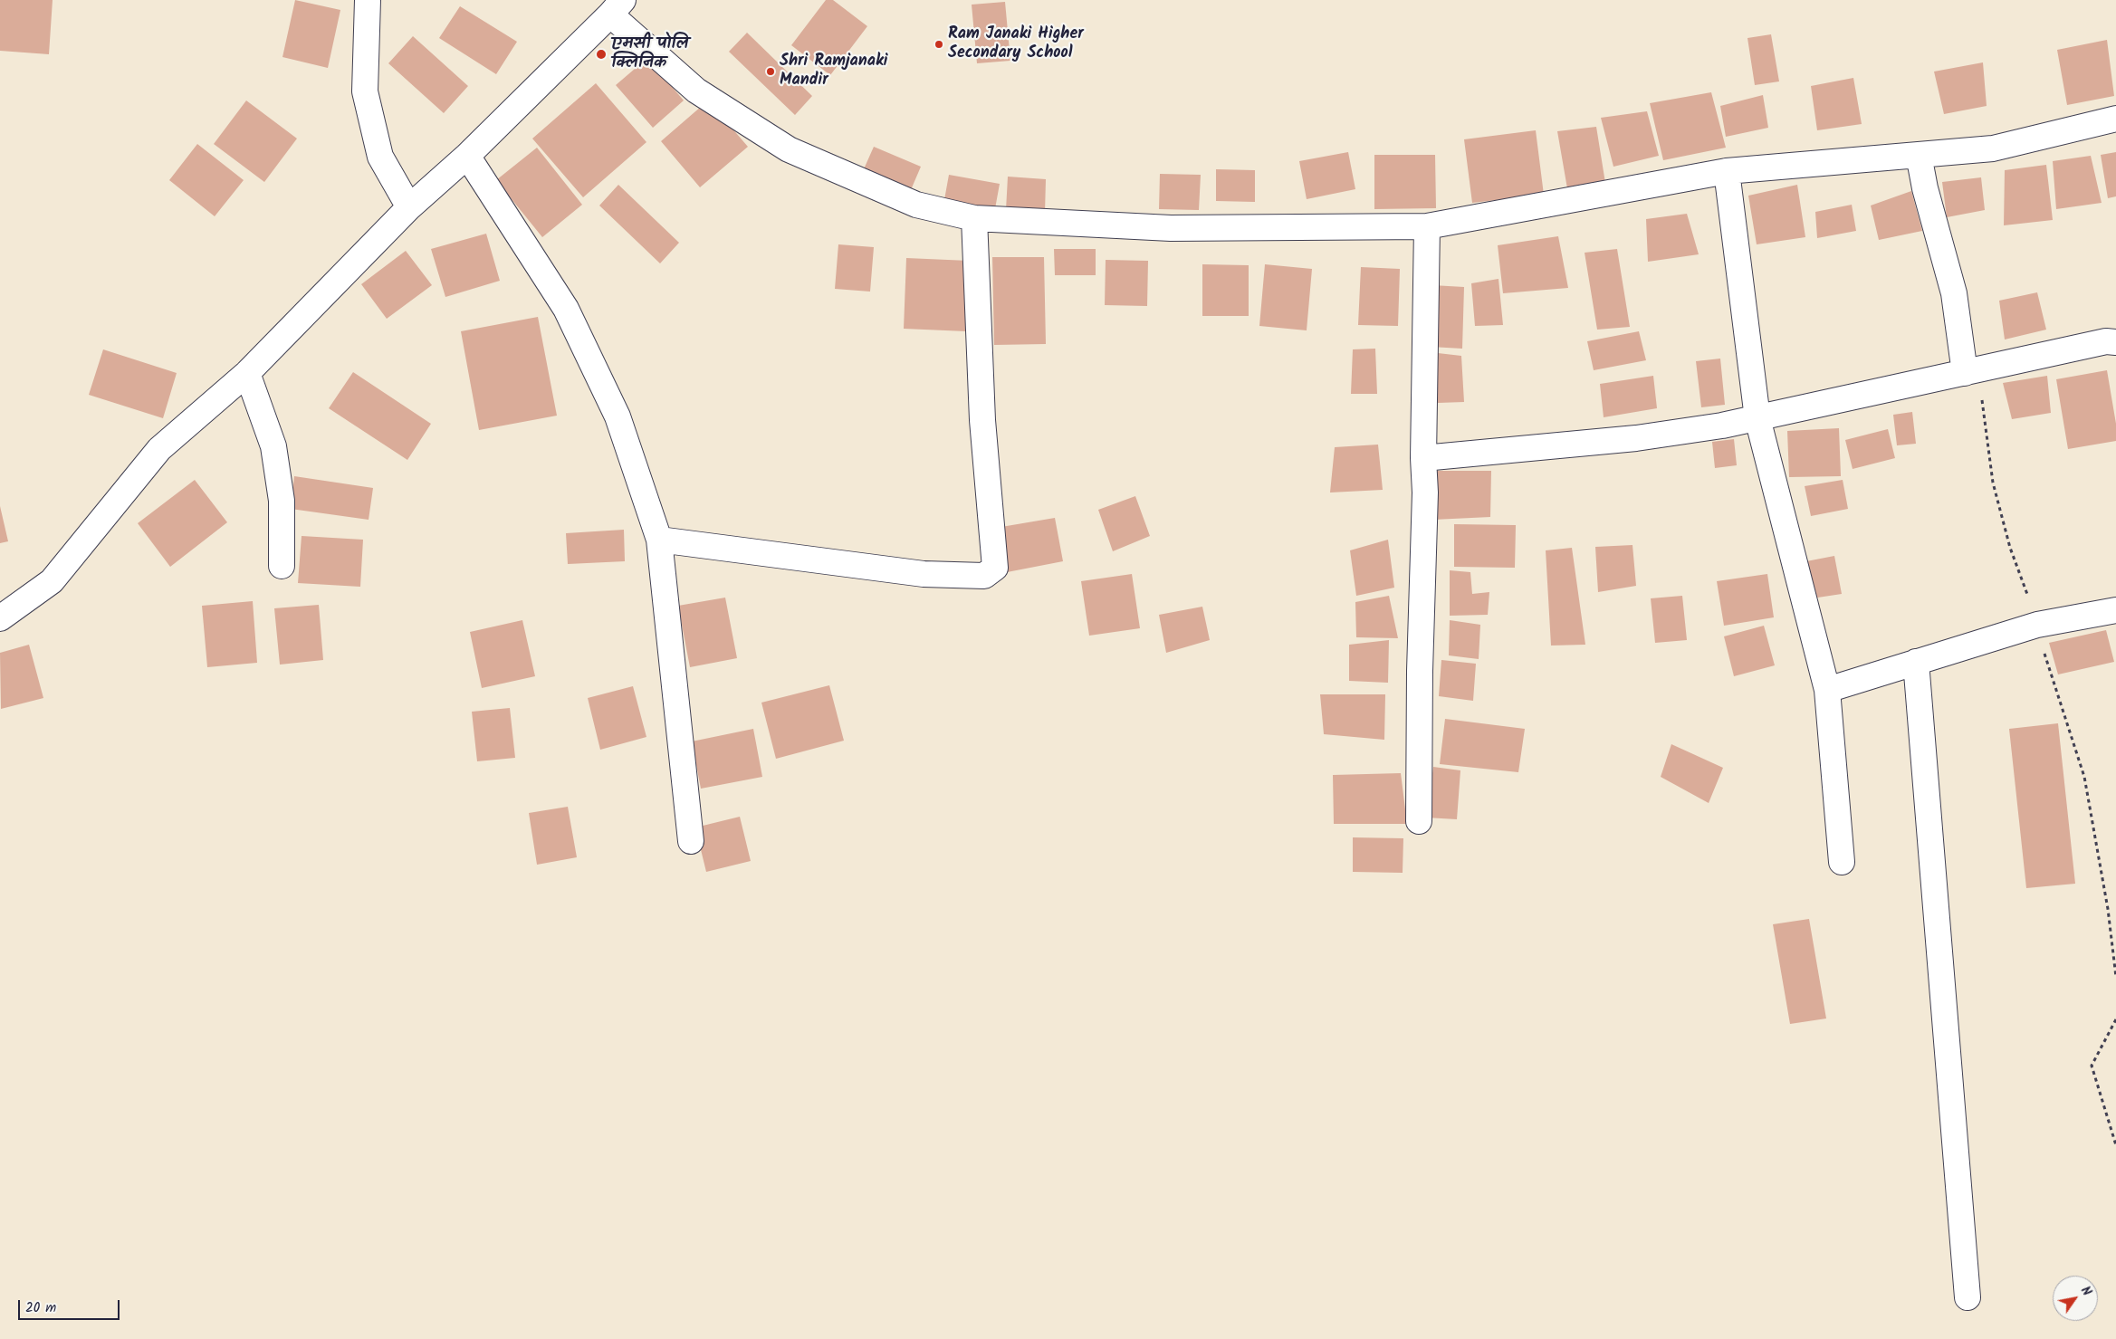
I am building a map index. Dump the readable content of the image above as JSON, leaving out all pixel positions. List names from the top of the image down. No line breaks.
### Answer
{"places":["Ram Janaki Higher Secondary School","एमसी पोलि क्लिनिक","Shri Ramjanaki Mandir"],"scale_bar":"20 m","north":"top right"}
